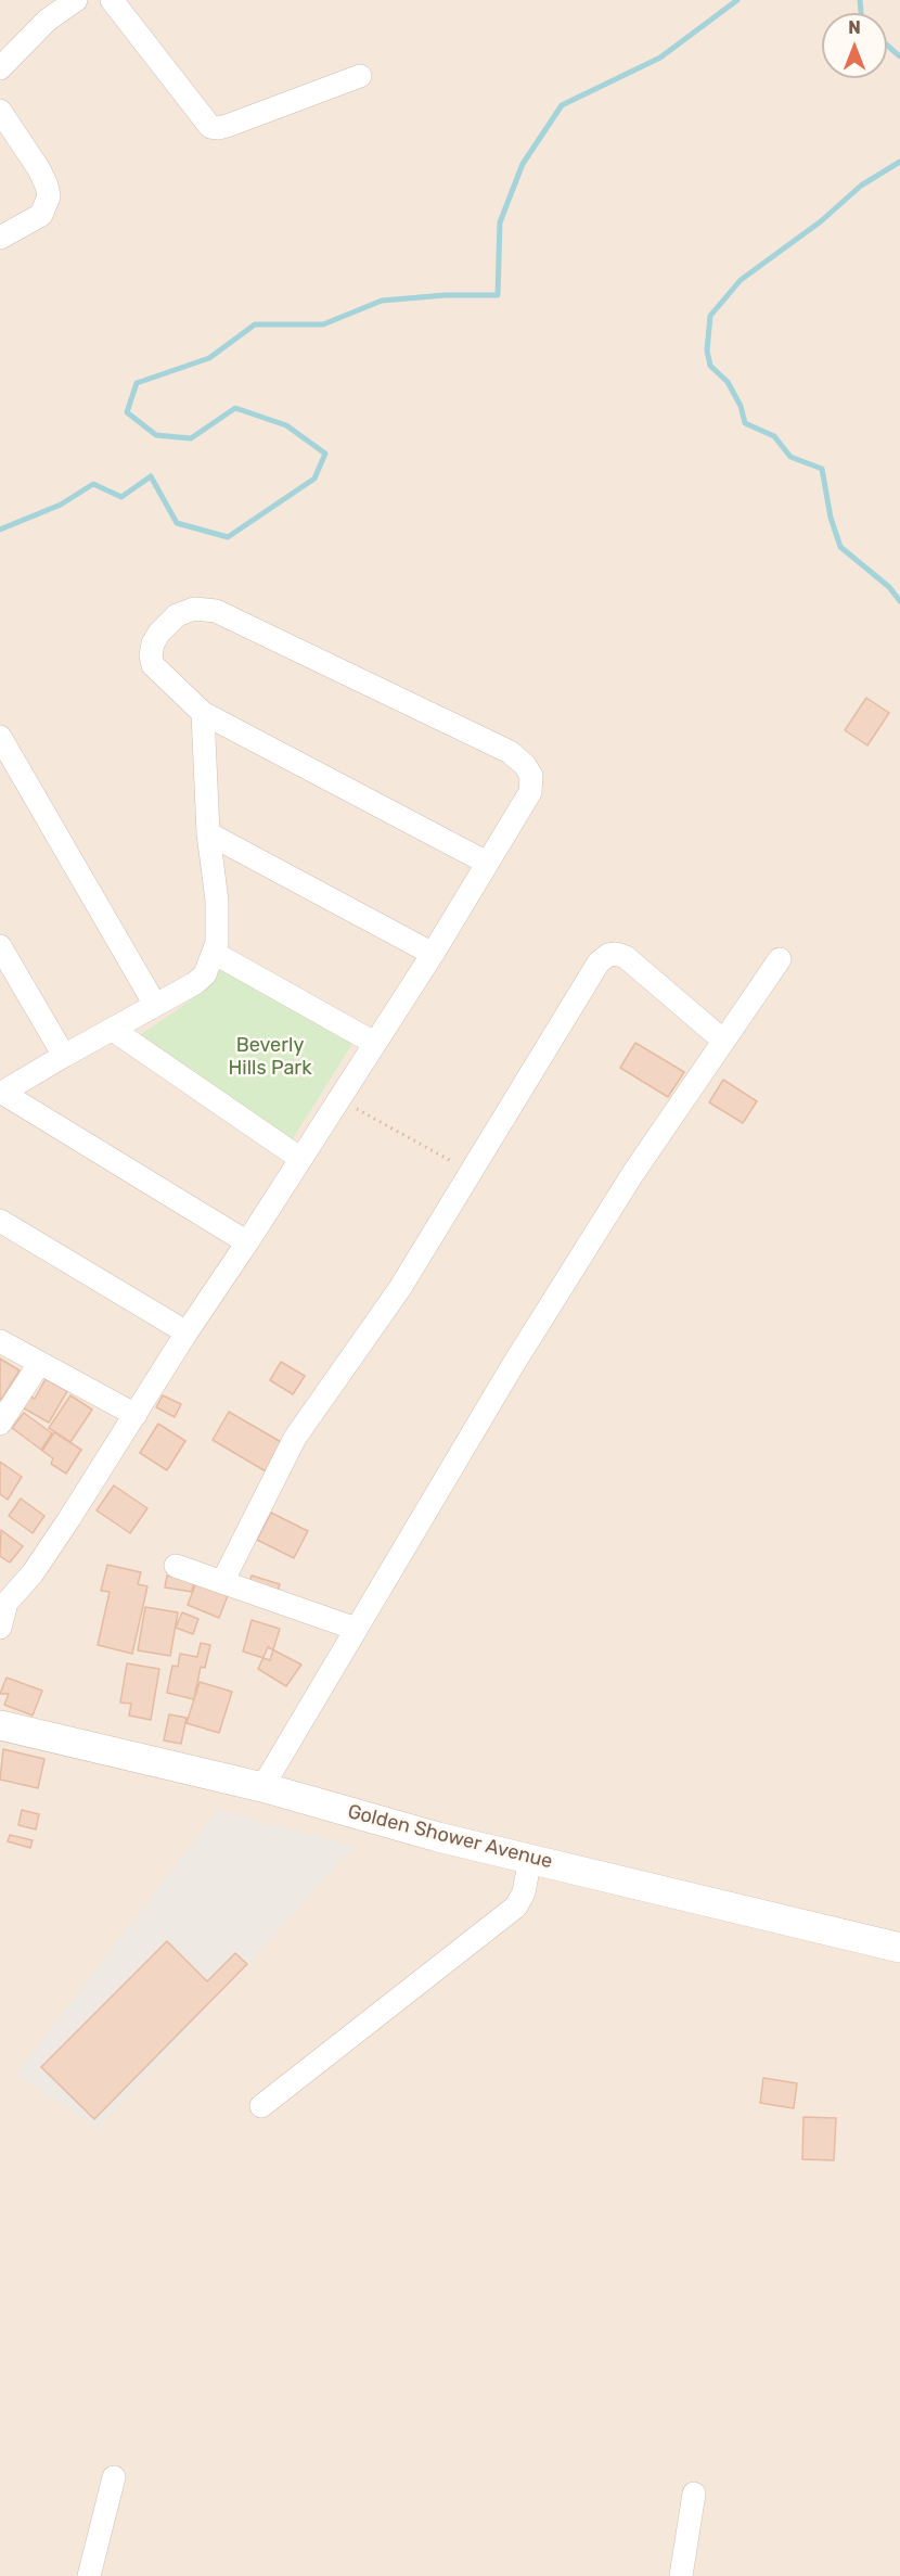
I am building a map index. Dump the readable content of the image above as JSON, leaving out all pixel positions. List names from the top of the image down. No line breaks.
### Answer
{"streets":{"street":["Golden Shower Avenue"]},"parks":["Beverly Hills Park"],"north":"top"}
